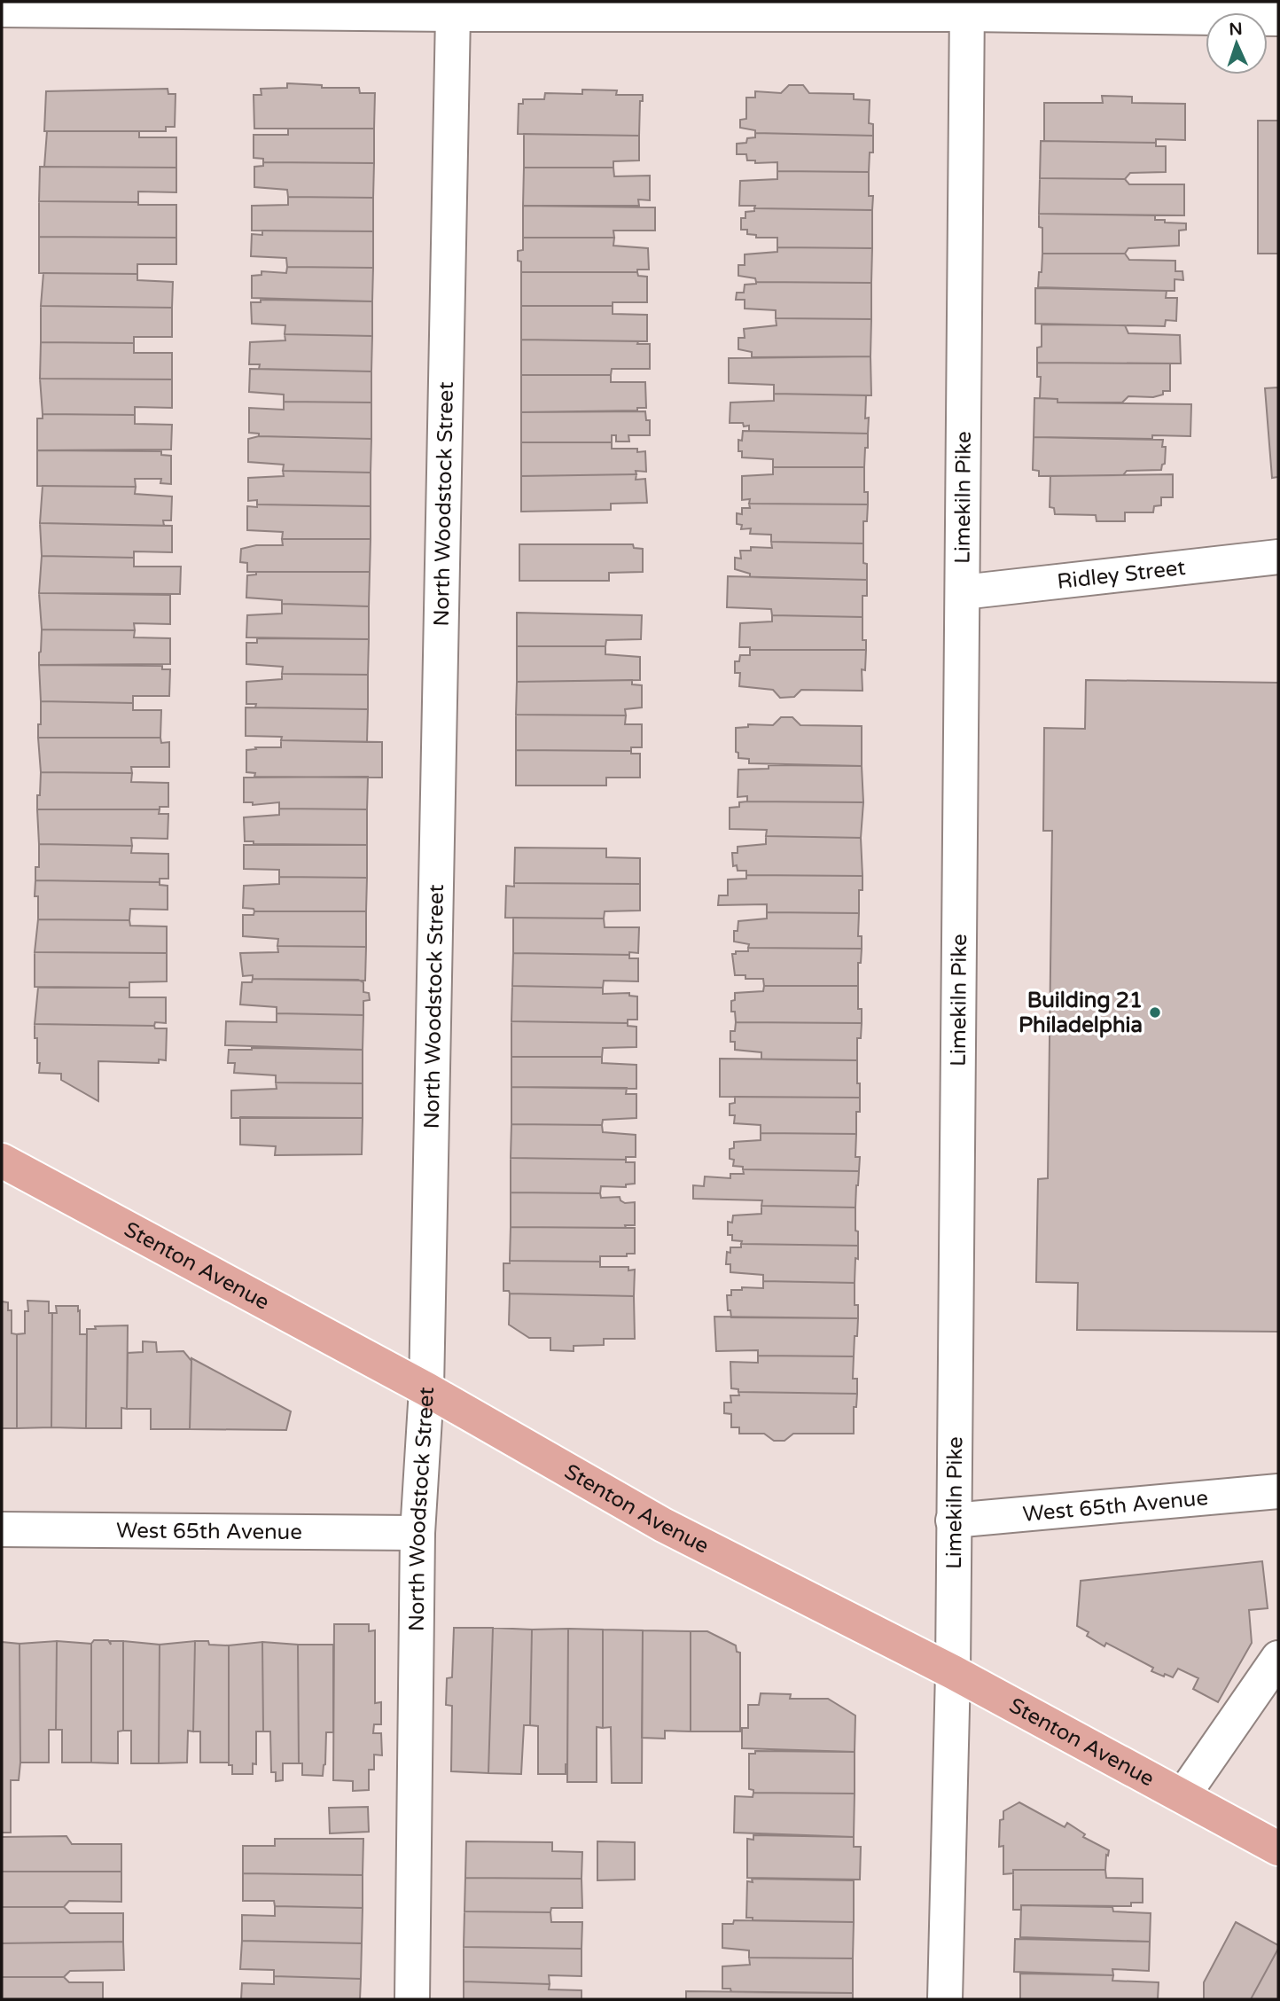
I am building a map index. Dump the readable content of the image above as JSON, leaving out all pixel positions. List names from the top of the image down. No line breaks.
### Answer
{"streets":{"main road":["Stenton Avenue"],"street":["Limekiln Pike","North Woodstock Street","Ridley Street","West 65th Avenue"]},"crossings":[["Limekiln Pike","Ridley Street"],["Limekiln Pike","Stenton Avenue"],["Limekiln Pike","West 65th Avenue"],["North Woodstock Street","Stenton Avenue"],["North Woodstock Street","West 65th Avenue"]],"places":["Building 21 Philadelphia"],"north":"top"}
